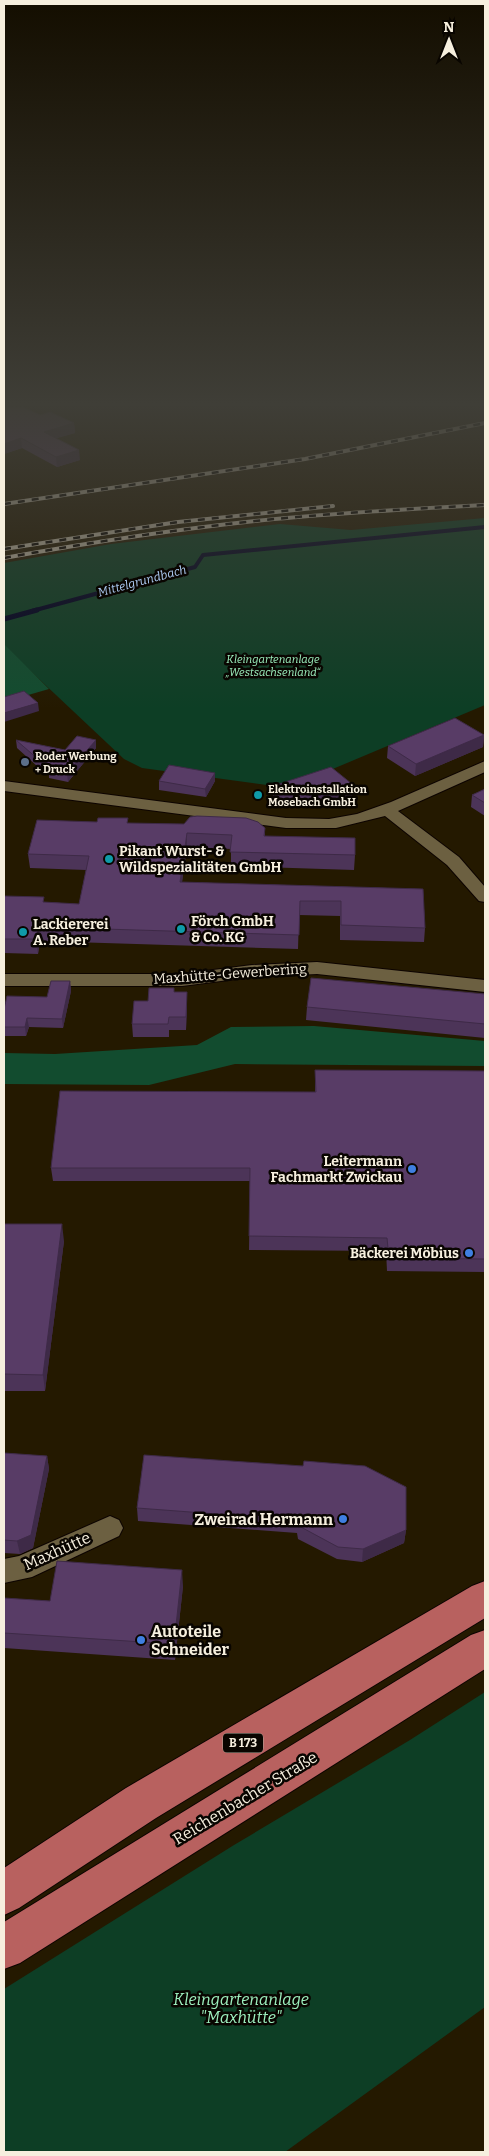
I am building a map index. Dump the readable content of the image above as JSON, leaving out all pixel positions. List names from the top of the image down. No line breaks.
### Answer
{"streets":{"main road":["B 173","Reichenbacher Straße"],"street":["Maxhütte-Gewerbering","Maxhütte"]},"water":["Mittelgrundbach"],"parks":["Kleingartenanlage „Westsachsenland“","Kleingartenanlage \"Maxhütte\""],"places":["Roder Werbung + Druck","Elektroinstallation Mosebach GmbH","Pikant Wurst- & Wildspezialitäten GmbH","Förch GmbH & Co. KG","Lackiererei A. Reber","Leitermann Fachmarkt Zwickau","Bäckerei Möbius","Zweirad Hermann","Autoteile Schneider"],"north":"top"}
